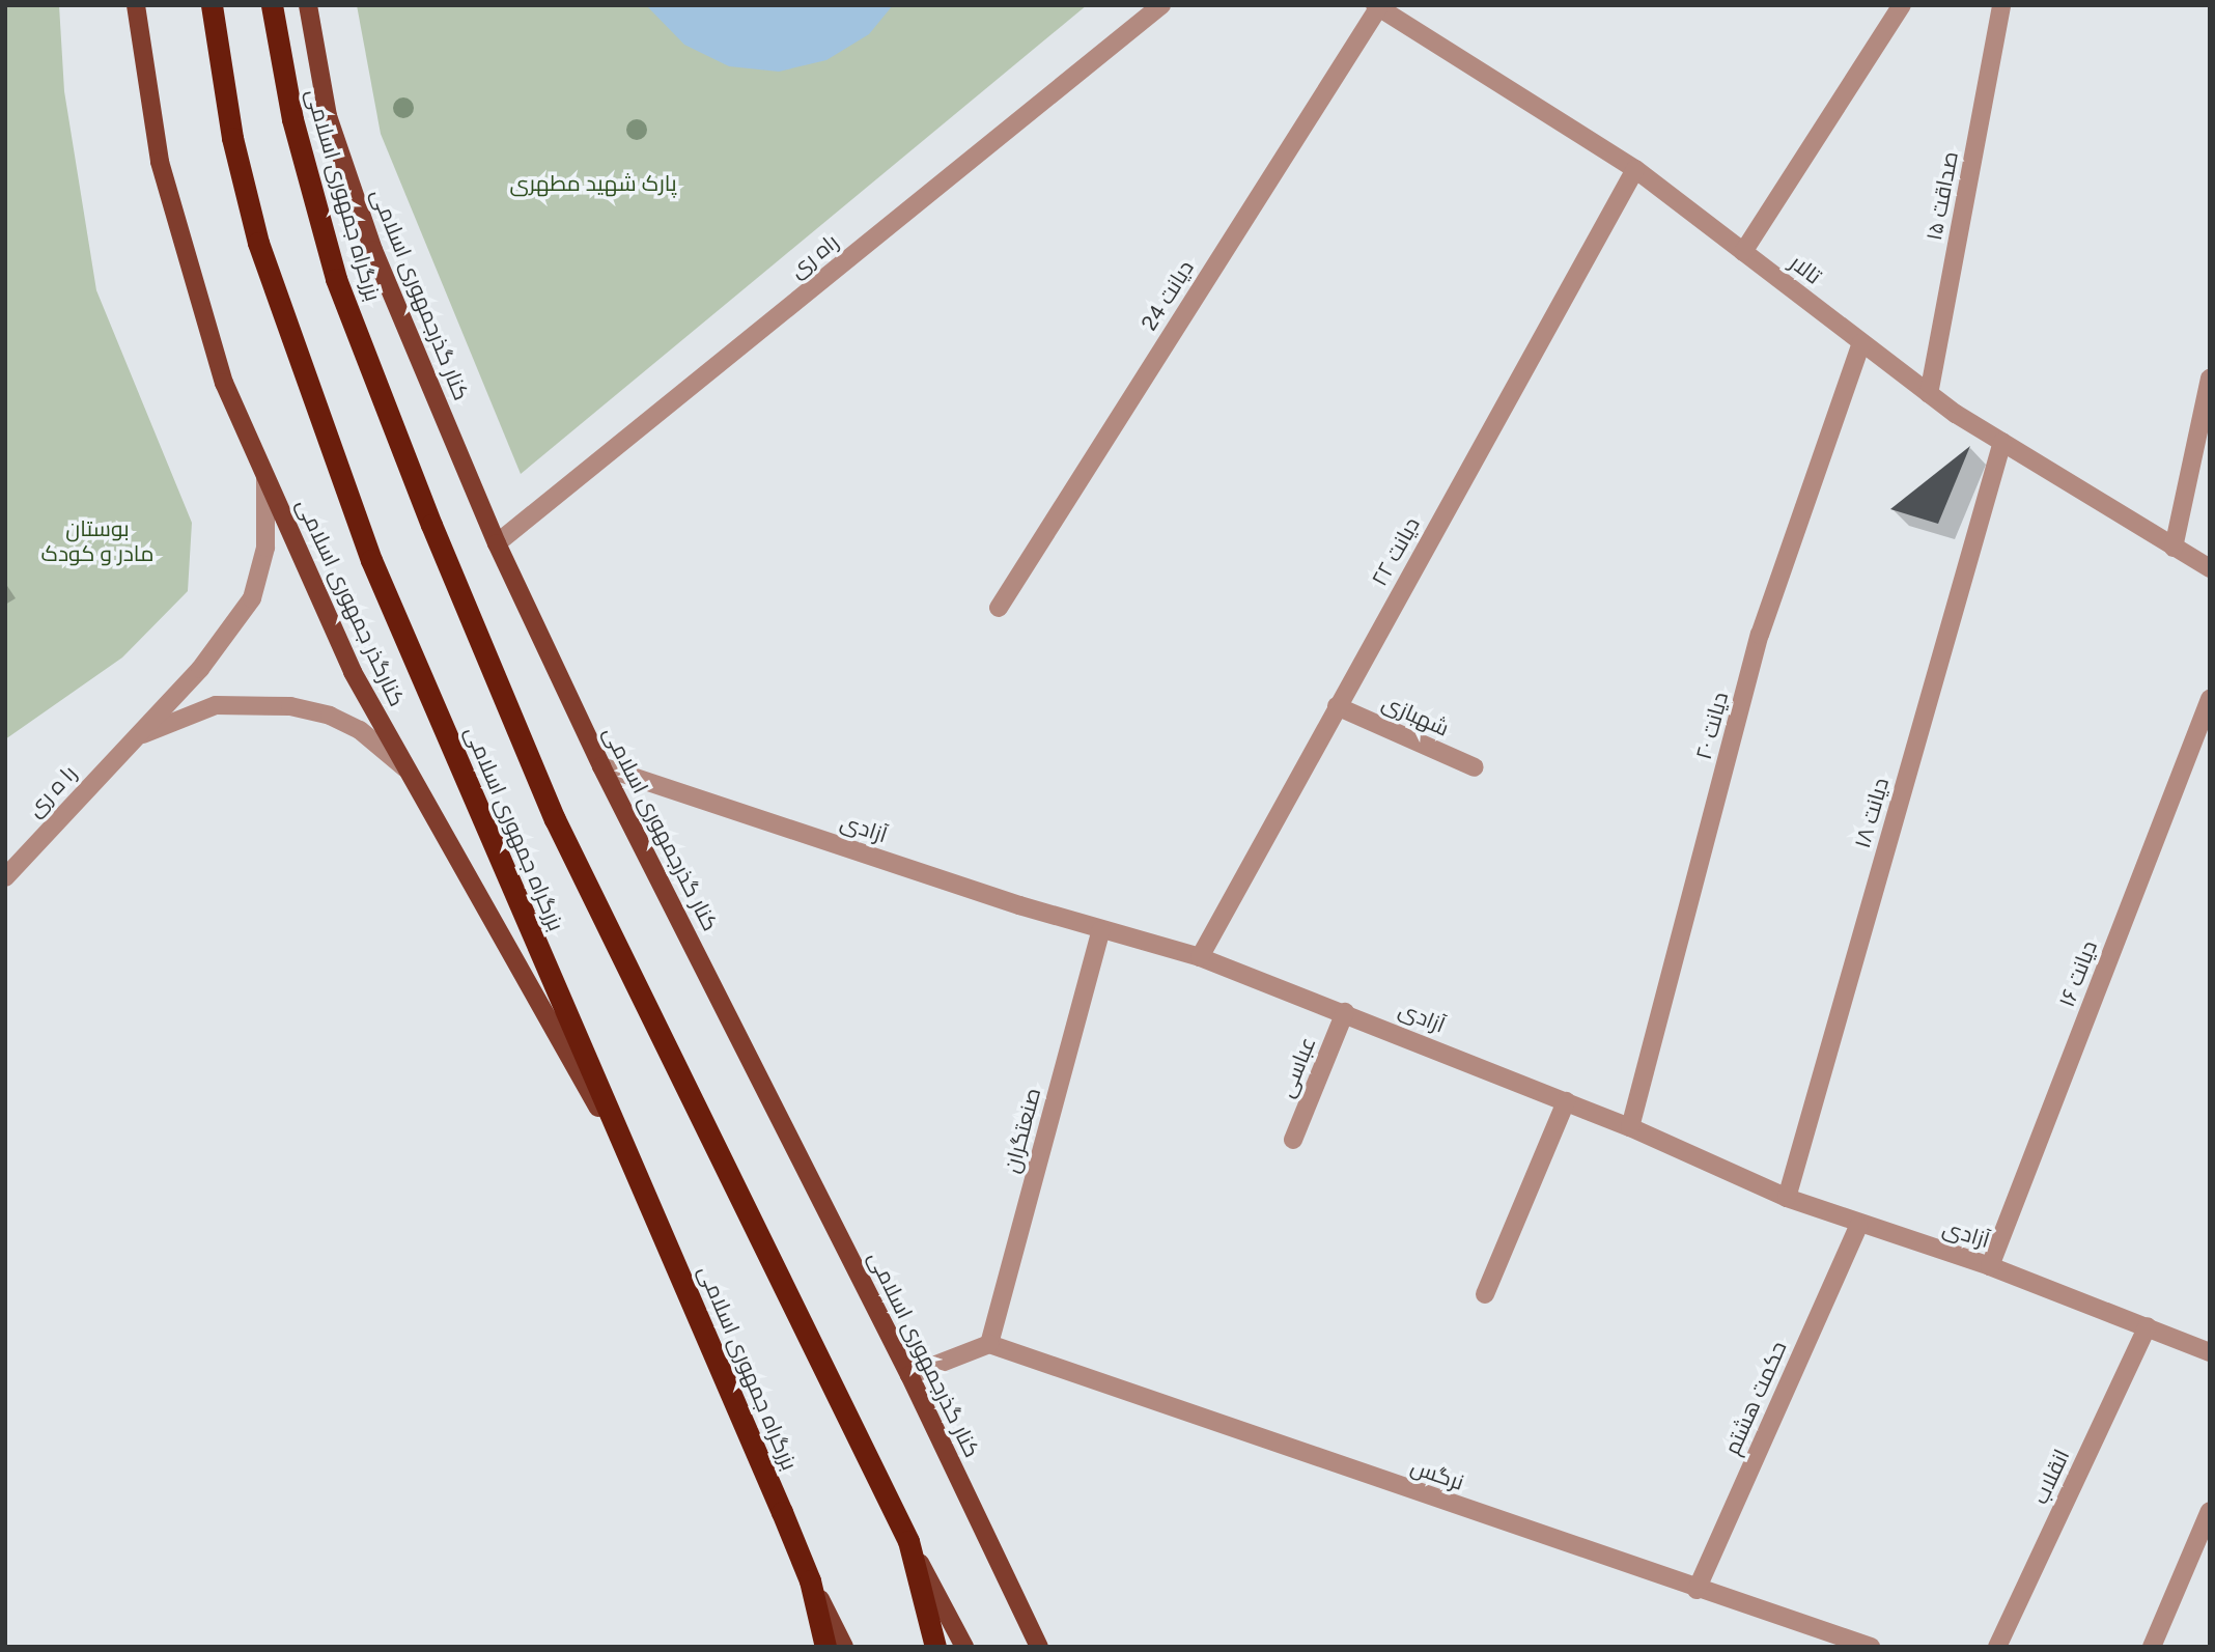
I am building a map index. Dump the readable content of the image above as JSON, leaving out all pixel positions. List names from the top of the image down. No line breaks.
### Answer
{"streets":{"highway":["بزرگراه جمهوری اسلامی"],"main road":["کنار گذرجمهوری اسلامی","کنارگذر جمهوری اسلامی"],"street":["صداقت ۱۵","راه ری","تالار","دیانت 24","دیانت ۲۲","شهبازی","دیانت ۲۰","را ه ری","دیانت ۱۸","آزادی","دیانت ۱۶","عباسی","صنعتگران","حکمت هشتم","نرگس","انقلاب"]},"crossings":[["بزرگراه جمهوری اسلامی","کنارگذر جمهوری اسلامی"],["صداقت ۱۵","تالار"],["راه ری","کنار گذرجمهوری اسلامی"],["تالار","دیانت 24"],["تالار","دیانت ۲۲"],["تالار","دیانت ۲۰"],["تالار","دیانت ۱۸"],["کنار گذرجمهوری اسلامی","آزادی"],["دیانت ۲۲","شهبازی"],["دیانت ۲۲","آزادی"],["کنارگذر جمهوری اسلامی","را ه ری"],["دیانت ۲۰","آزادی"],["دیانت ۱۸","آزادی"],["آزادی","دیانت ۱۶"],["آزادی","عباسی"],["آزادی","صنعتگران"],["آزادی","حکمت هشتم"],["آزادی","انقلاب"],["صنعتگران","نرگس"],["حکمت هشتم","نرگس"]],"parks":["پارک شهید مطهری","بوستان مادر و کودک"]}
